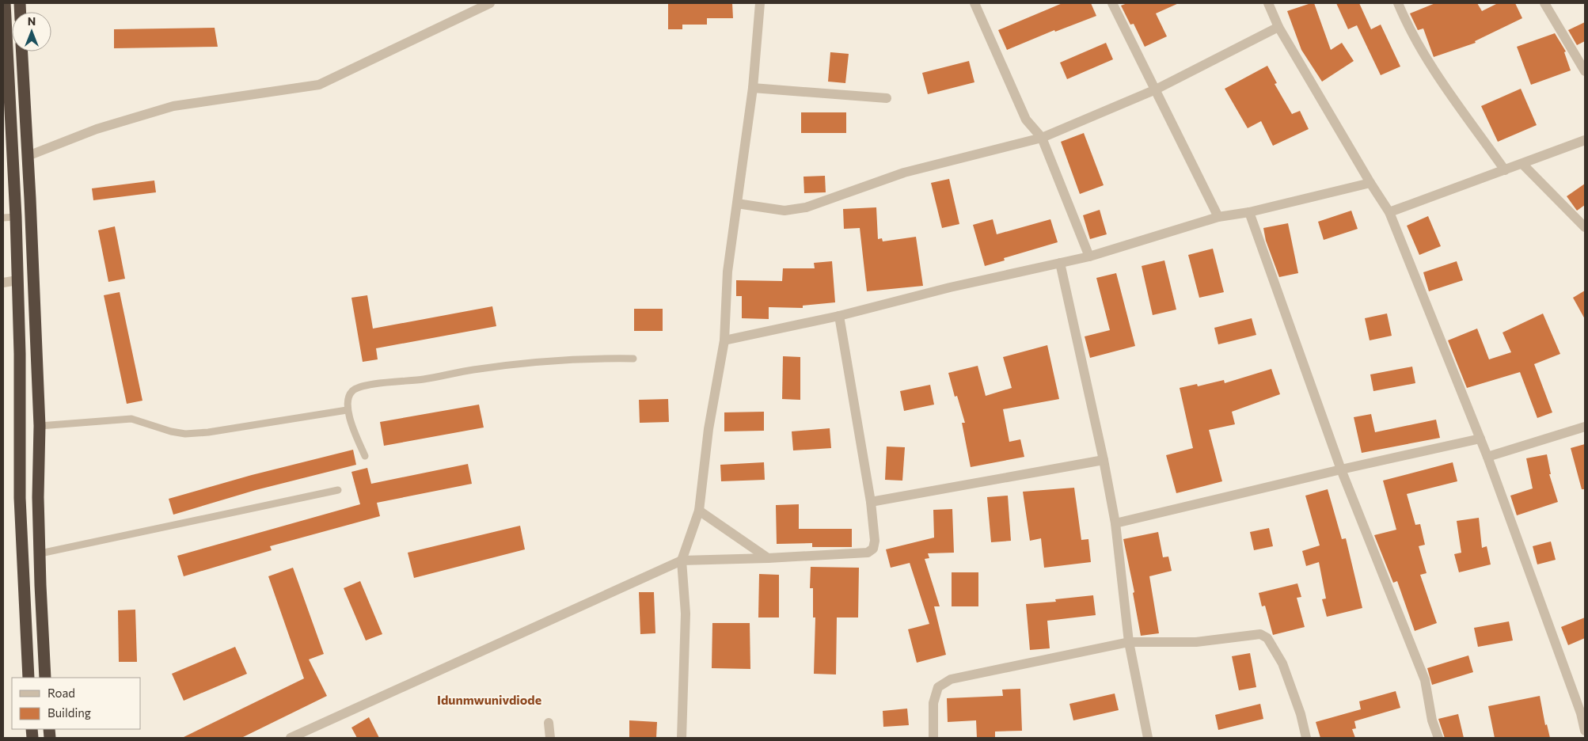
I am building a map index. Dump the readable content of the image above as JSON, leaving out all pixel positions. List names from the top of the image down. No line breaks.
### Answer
{"districts":["Idunmwunivdiode"],"legend":["Road","Building"],"north":"top"}
